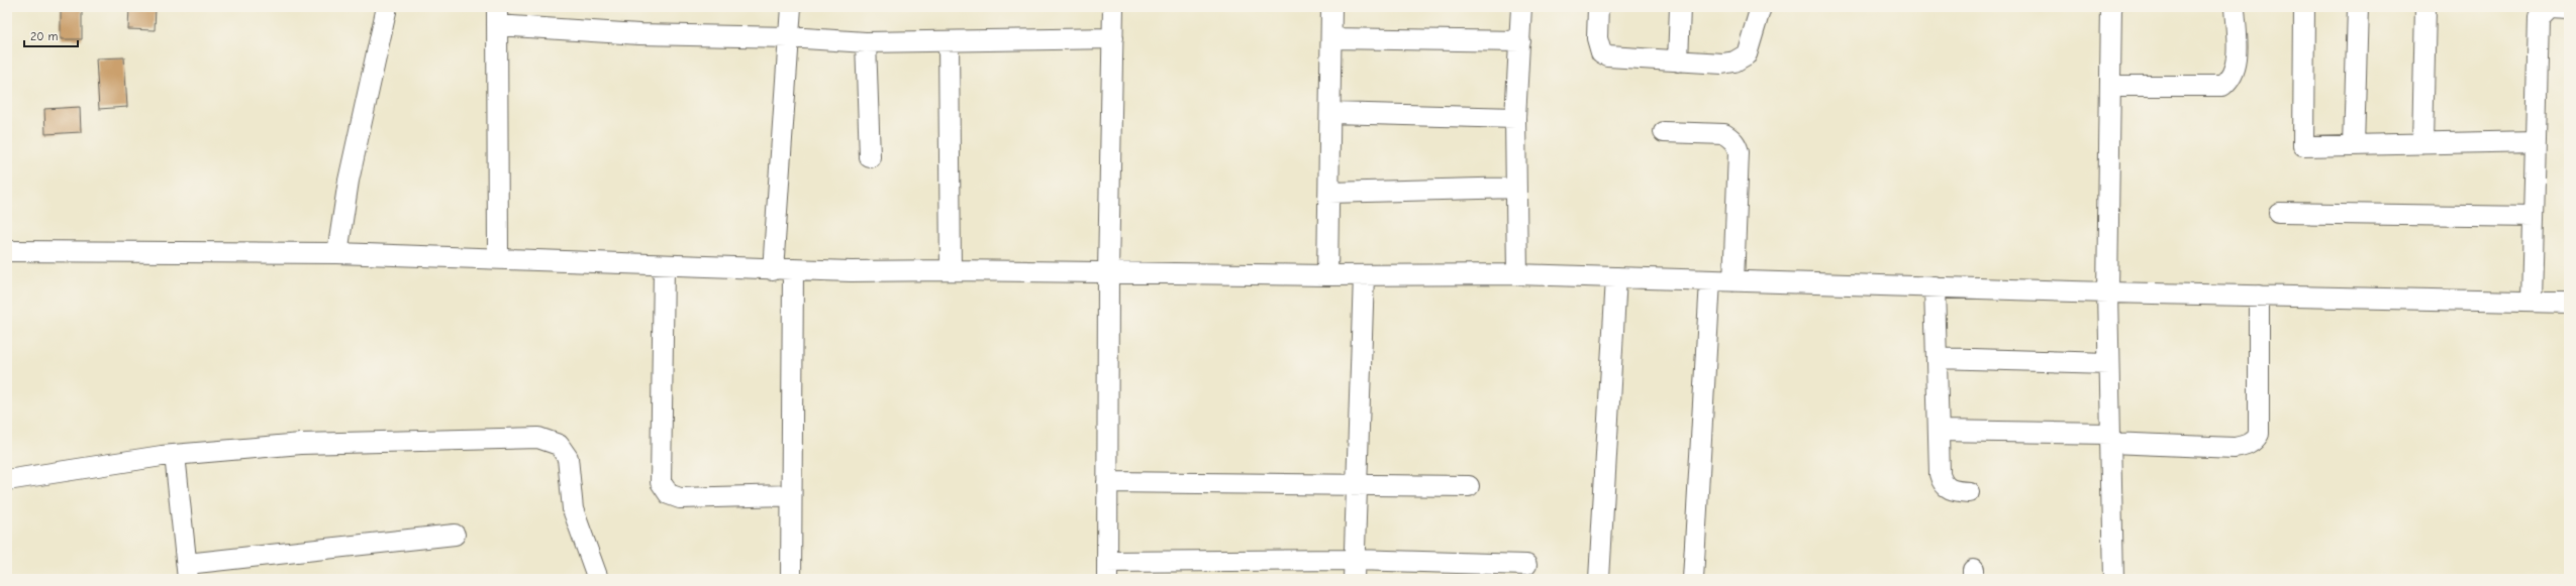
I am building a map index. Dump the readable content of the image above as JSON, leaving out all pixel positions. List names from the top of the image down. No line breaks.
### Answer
{"scale_bar":"20 m"}
